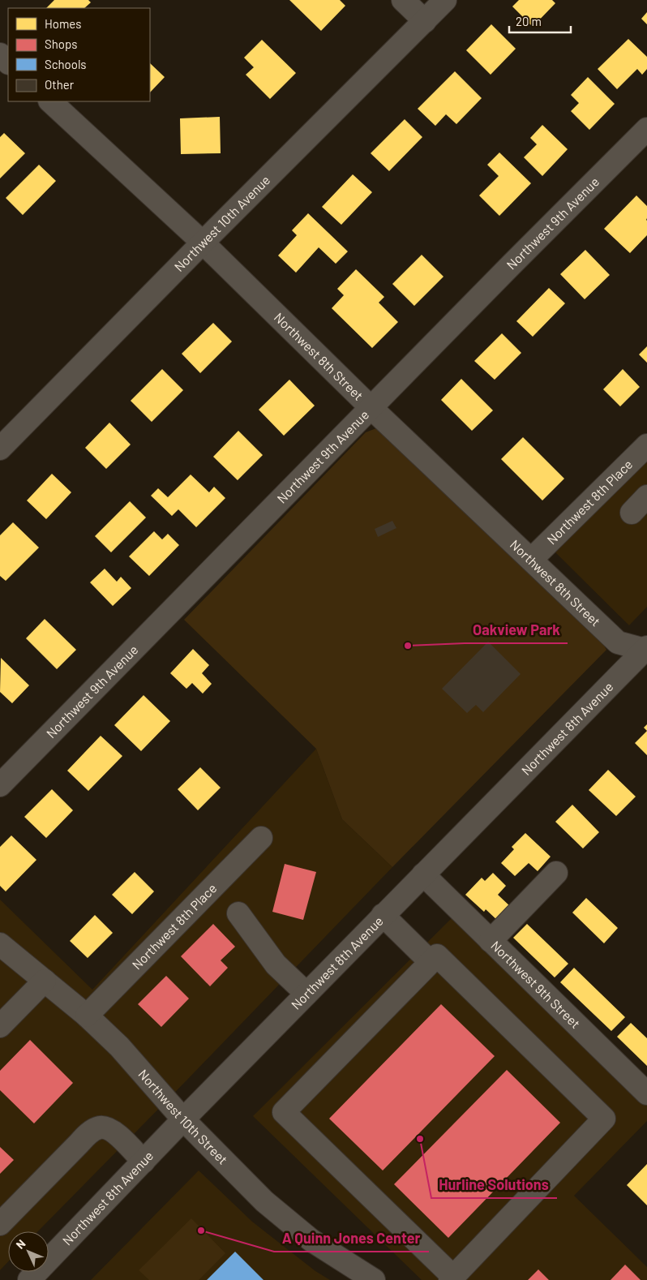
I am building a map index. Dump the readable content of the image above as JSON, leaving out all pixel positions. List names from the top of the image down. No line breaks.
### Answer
{"streets":{"street":["Northwest 9th Avenue","Northwest 10th Avenue","Northwest 8th Street","Northwest 8th Place","Northwest 8th Avenue","Northwest 9th Street","Northwest 10th Street"]},"crossings":[["Northwest 9th Avenue","Northwest 8th Street"],["Northwest 10th Avenue","Northwest 8th Street"],["Northwest 8th Street","Northwest 8th Place"],["Northwest 8th Street","Northwest 8th Avenue"],["Northwest 8th Place","Northwest 10th Street"],["Northwest 8th Avenue","Northwest 9th Street"],["Northwest 8th Avenue","Northwest 10th Street"]],"places":["Oakview Park","Hurline Solutions","A Quinn Jones Center"],"legend":["Homes","Shops","Schools","Other"],"scale_bar":"20 m","north":"top left"}
